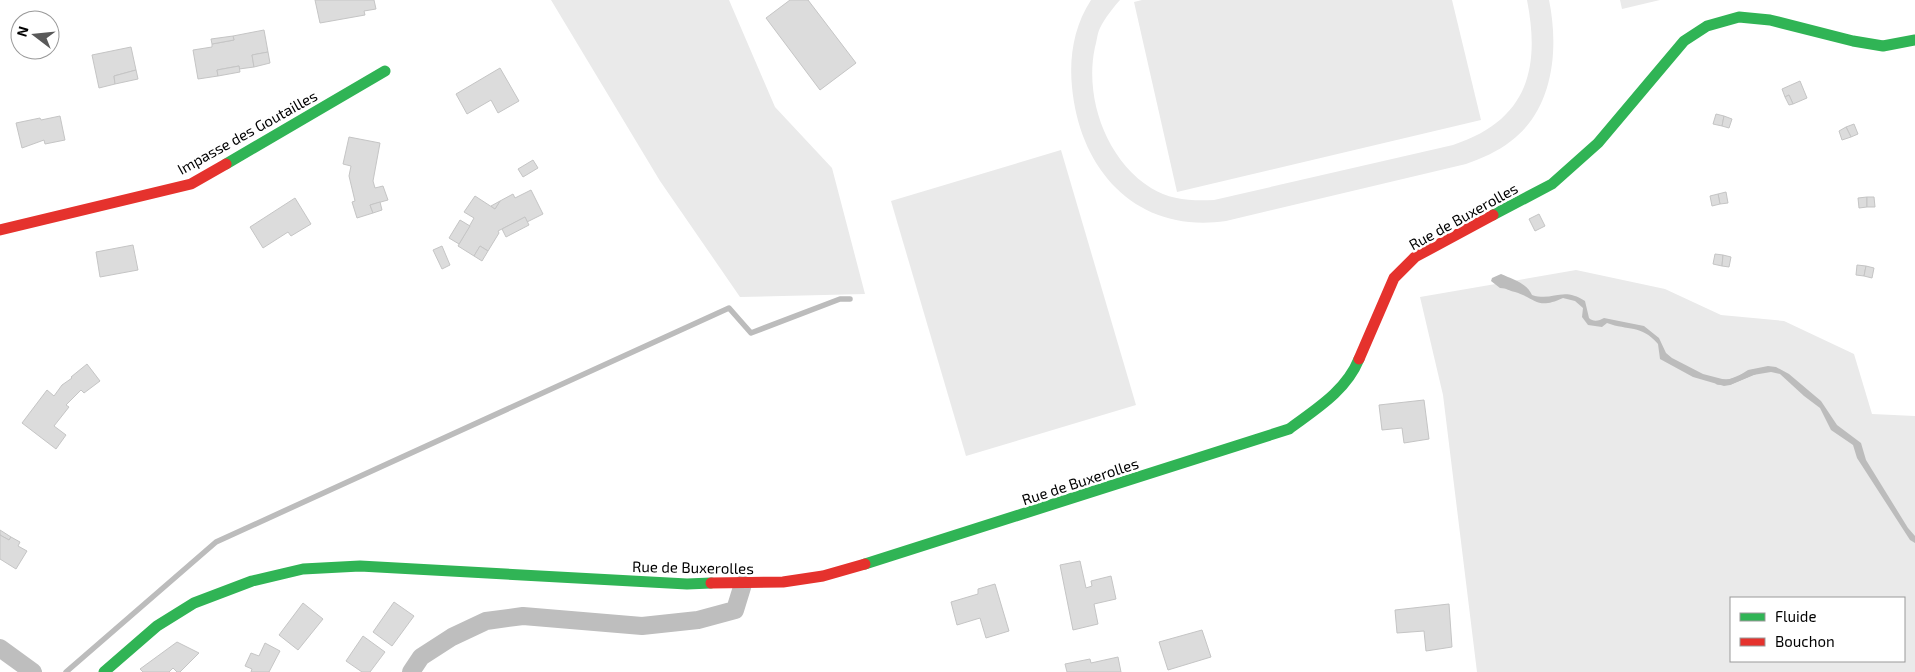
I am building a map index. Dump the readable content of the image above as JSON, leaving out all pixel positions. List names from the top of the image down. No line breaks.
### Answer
{"streets":{"street":["Impasse des Goutailles","Rue de Buxerolles"]},"legend":["Fluide","Bouchon"],"north":"left"}
